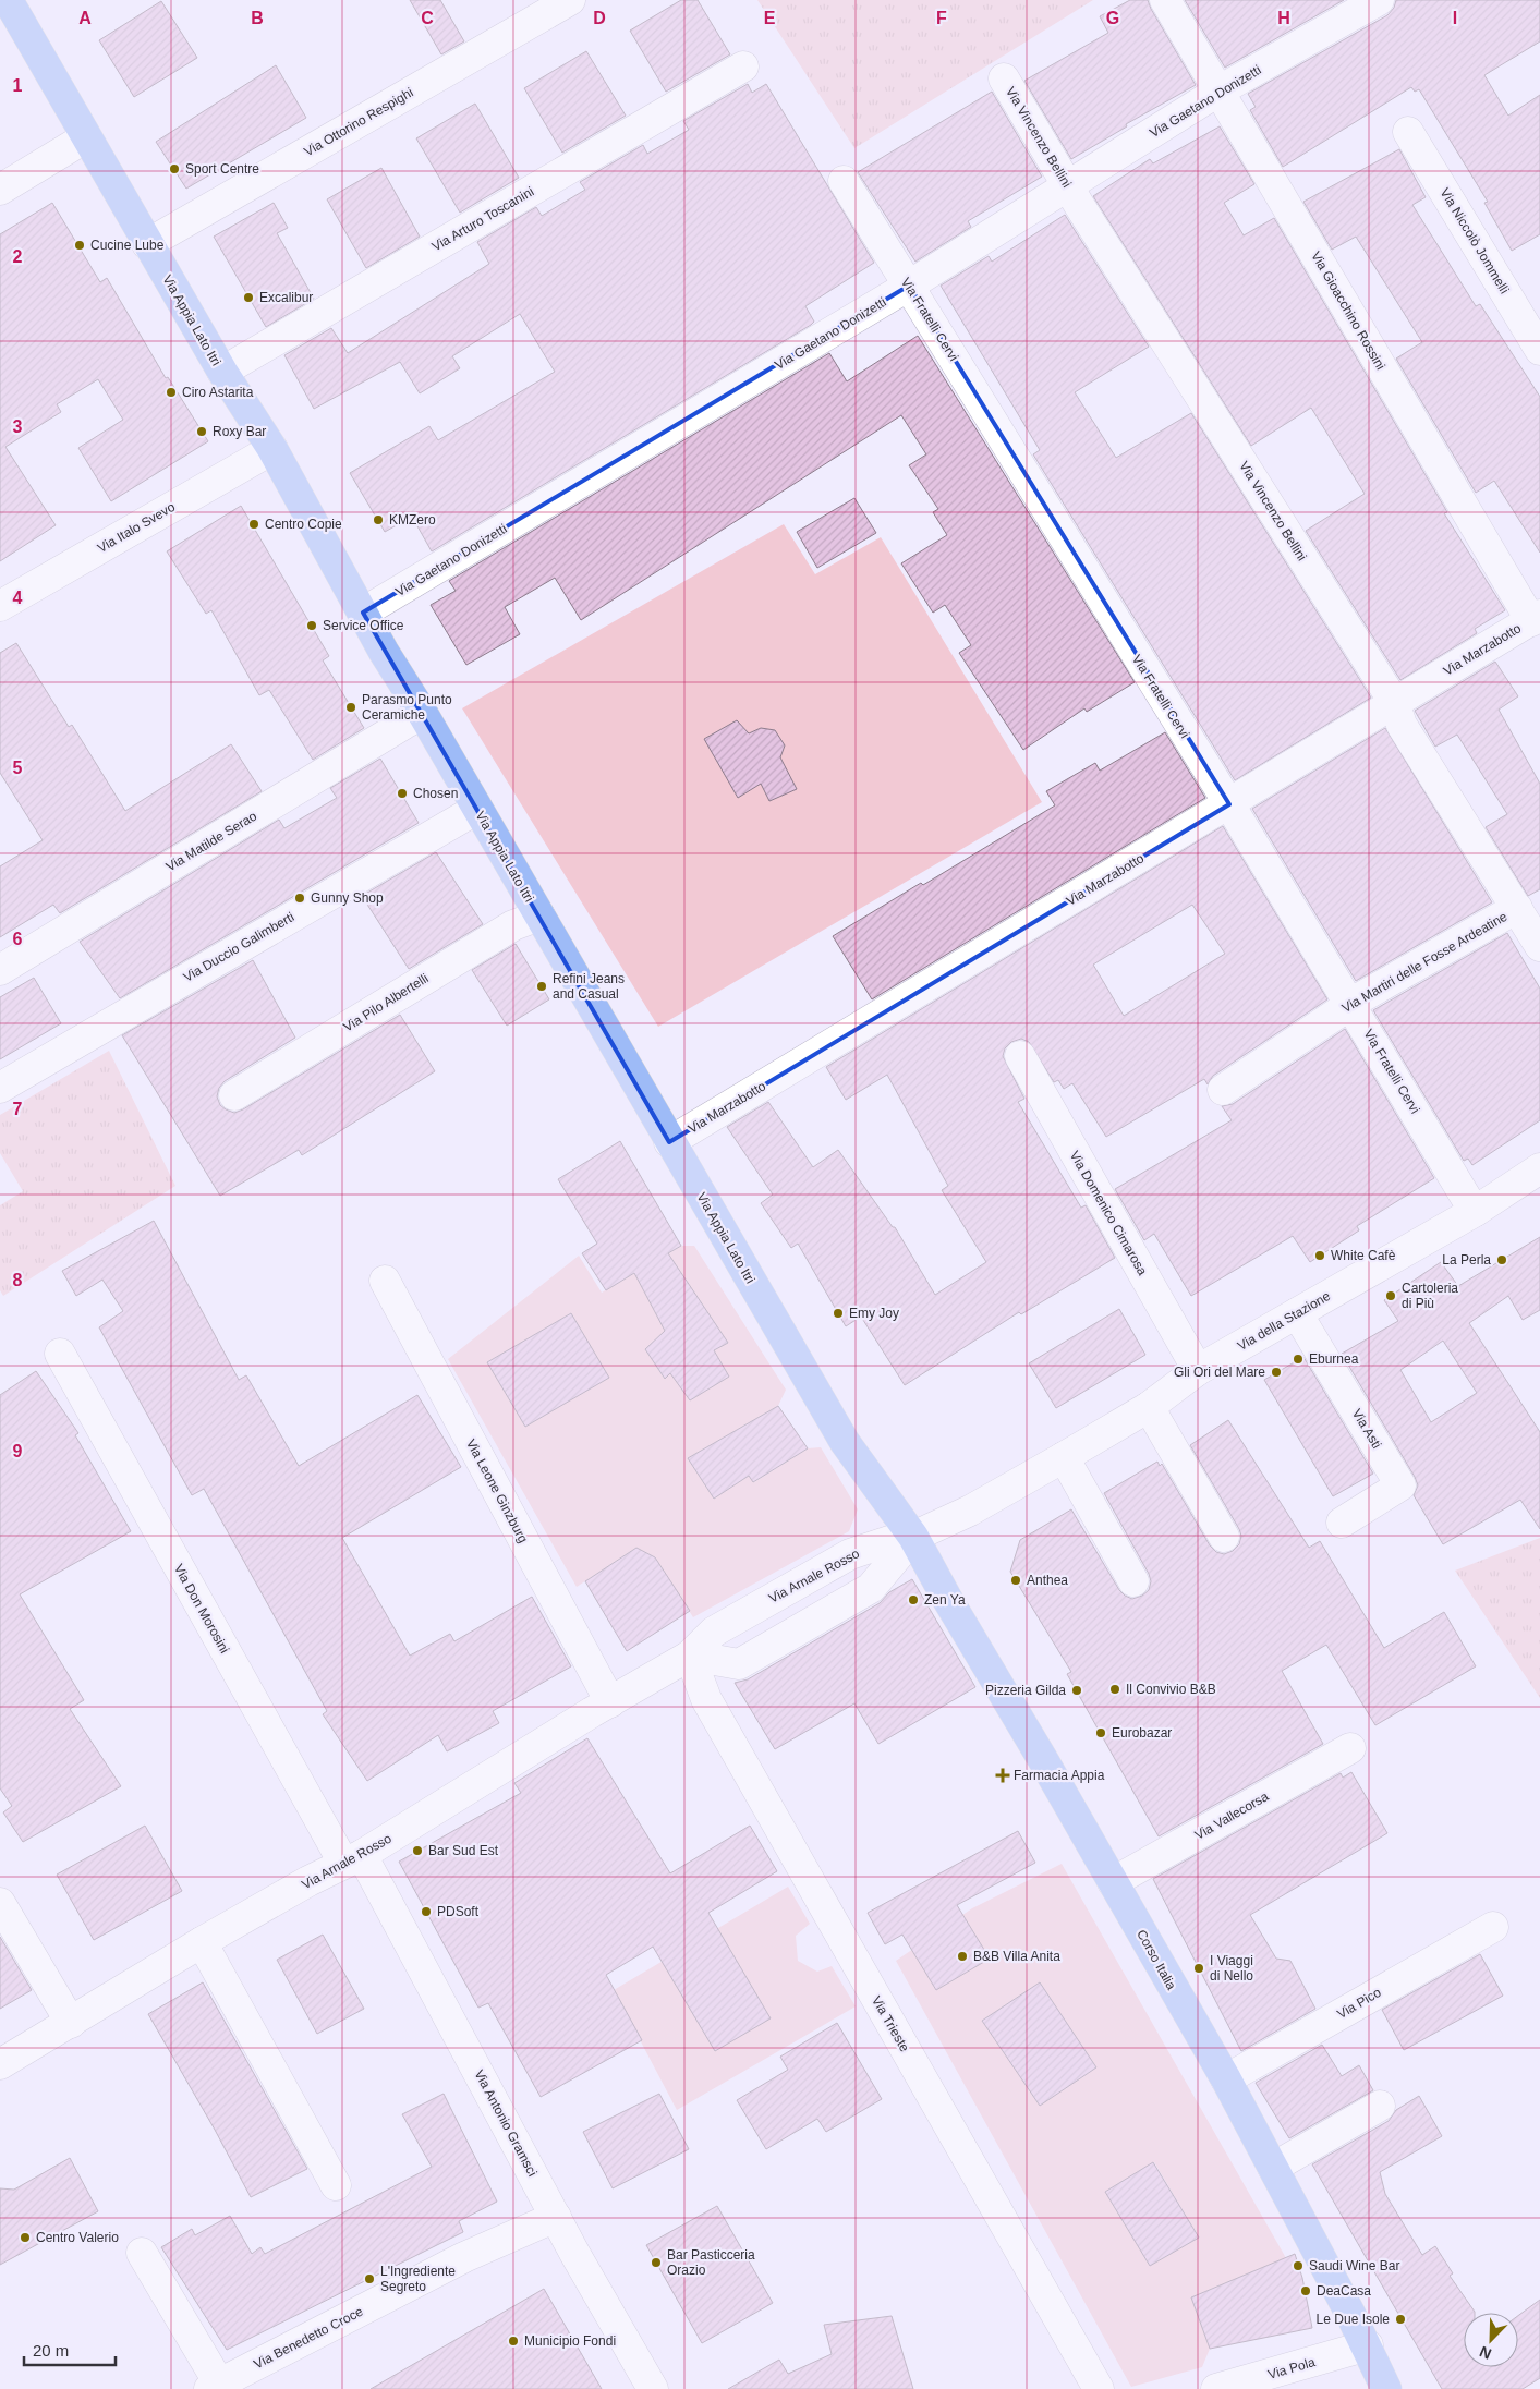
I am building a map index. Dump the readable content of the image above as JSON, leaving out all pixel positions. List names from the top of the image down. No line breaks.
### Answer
{"streets":{"main road":["Via Appia Lato Itri","Corso Italia"],"street":["Via Gaetano Donizetti","Via Ottorino Respighi","Via Vincenzo Bellini","Via Arturo Toscanini","Via Niccolò Jommelli","Via Gioacchino Rossini","Via Fratelli Cervi","Via Italo Svevo","Via Marzabotto","Via Matilde Serao","Via Duccio Galimberti","Via Martiri delle Fosse Ardeatine","Via Pilo Albertelli","Via Domenico Cimarosa","Via della Stazione","Via Asti","Via Leone Ginzburg","Via Arnale Rosso","Via Don Morosini","Via Vallecorsa","Via Pico","Via Trieste","Via Antonio Gramsci","Via Benedetto Croce","Via Pola"]},"crossings":[["Via Gaetano Donizetti","Via Vincenzo Bellini"],["Via Gaetano Donizetti","Via Gioacchino Rossini"],["Via Gaetano Donizetti","Via Fratelli Cervi"],["Via Gaetano Donizetti","Via Appia Lato Itri"],["Via Ottorino Respighi","Via Appia Lato Itri"],["Via Vincenzo Bellini","Via Marzabotto"],["Via Vincenzo Bellini","Via Martiri delle Fosse Ardeatine"],["Via Arturo Toscanini","Via Appia Lato Itri"],["Via Gioacchino Rossini","Via Marzabotto"],["Via Fratelli Cervi","Via Marzabotto"],["Via Fratelli Cervi","Via Martiri delle Fosse Ardeatine"],["Via Fratelli Cervi","Via della Stazione"],["Via Appia Lato Itri","Via Italo Svevo"],["Via Appia Lato Itri","Via Marzabotto"],["Via Appia Lato Itri","Via Matilde Serao"],["Via Appia Lato Itri","Via Duccio Galimberti"],["Via Appia Lato Itri","Via Pilo Albertelli"],["Via Appia Lato Itri","Via della Stazione"],["Via Appia Lato Itri","Via Arnale Rosso"],["Via Appia Lato Itri","Corso Italia"],["Via Domenico Cimarosa","Via della Stazione"],["Via della Stazione","Via Asti"],["Via della Stazione","Via Arnale Rosso"],["Via della Stazione","Corso Italia"],["Via Leone Ginzburg","Via Arnale Rosso"],["Via Arnale Rosso","Via Don Morosini"],["Via Arnale Rosso","Corso Italia"],["Via Arnale Rosso","Via Trieste"],["Via Arnale Rosso","Via Antonio Gramsci"],["Via Don Morosini","Via Antonio Gramsci"],["Via Vallecorsa","Corso Italia"],["Corso Italia","Via Pico"],["Corso Italia","Via Pola"],["Via Antonio Gramsci","Via Benedetto Croce"]],"places":{"other":["Sport Centre","Cucine Lube","Excalibur","Ciro Astarita","Roxy Bar","KMZero","Centro Copie","Service Office","Parasmo Punto Ceramiche","Chosen","Gunny Shop","Refini Jeans and Casual","White Cafè","La Perla","Cartoleria di Più","Emy Joy","Eburnea","Gli Ori del Mare","Anthea","Zen Ya","Il Convivio B&B","Pizzeria Gilda","Eurobazar","Bar Sud Est","PDSoft","B&B Villa Anita","I Viaggi di Nello","Centro Valerio","Bar Pasticceria Orazio","Saudi Wine Bar","L'Ingrediente Segreto","DeaCasa","Le Due Isole","Municipio Fondi"],"health":["Farmacia Appia"]},"scale_bar":"20 m","north":"bottom left","grid":{"columns":["A","B","C","D","E","F","G","H","I"],"rows":["1","2","3","4","5","6","7","8","9"]}}
